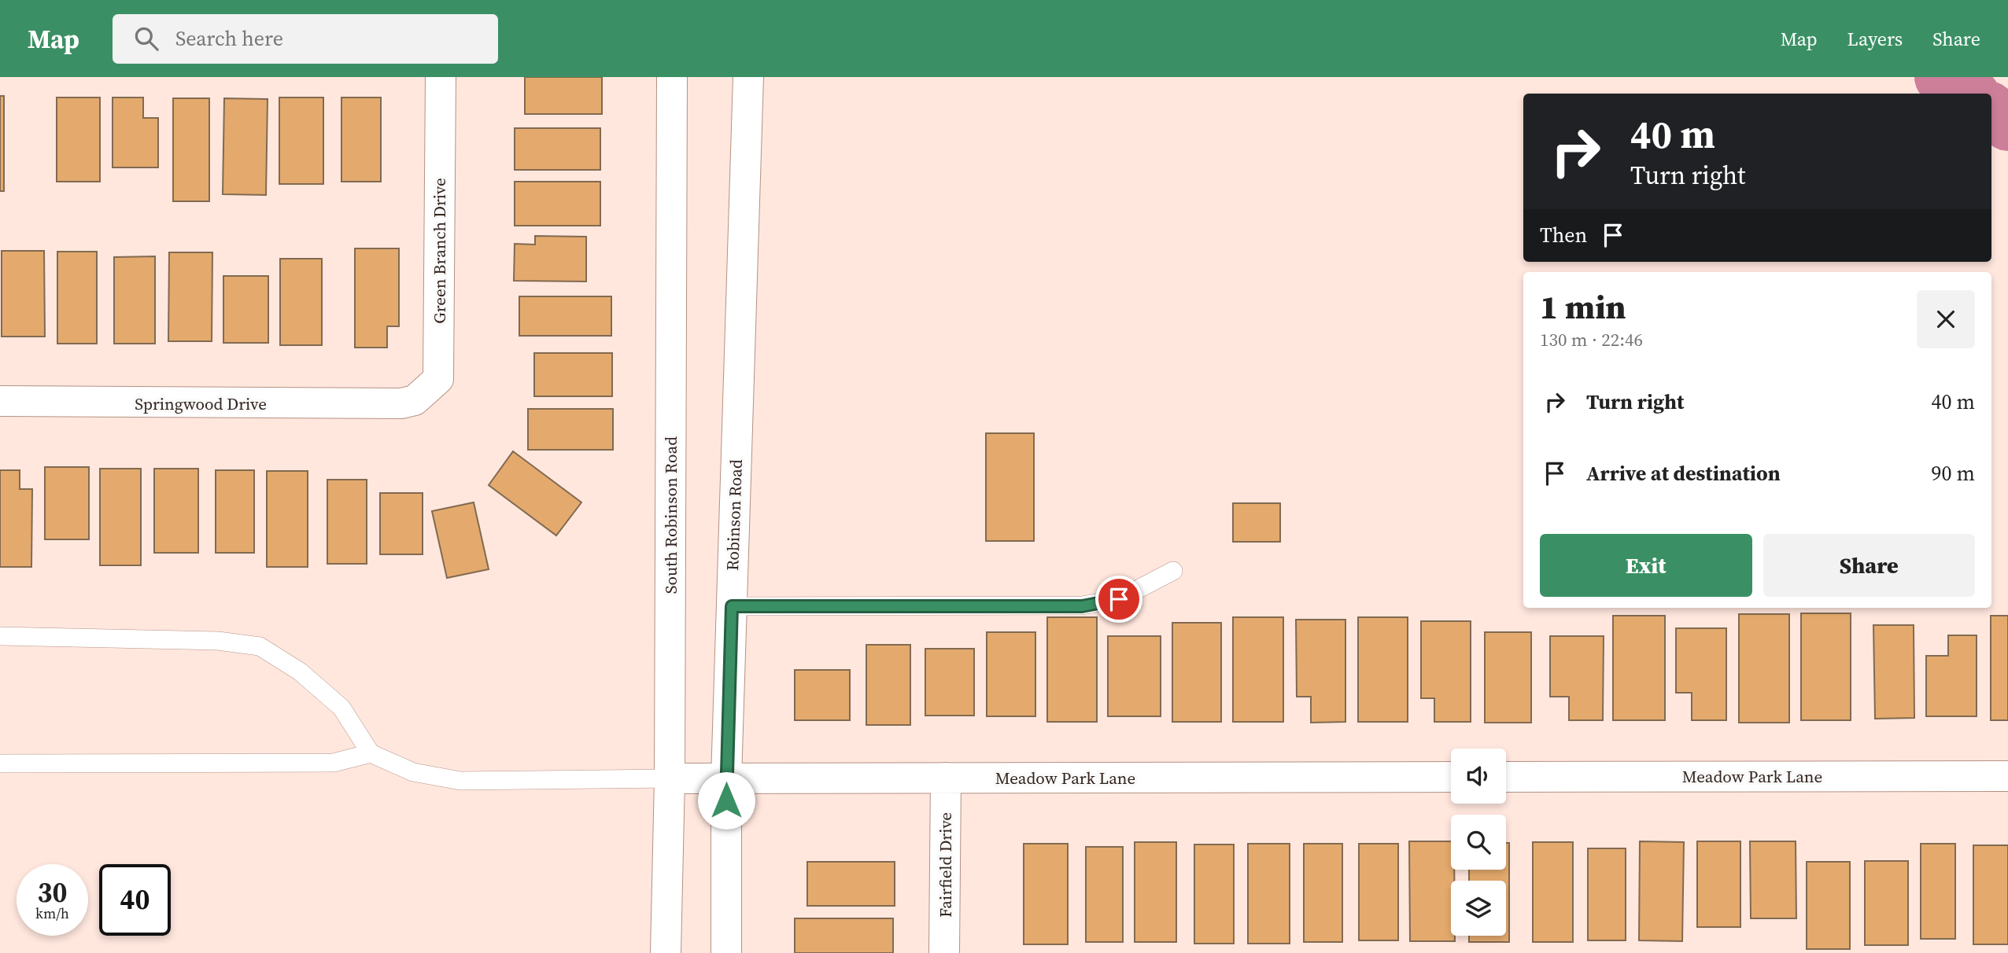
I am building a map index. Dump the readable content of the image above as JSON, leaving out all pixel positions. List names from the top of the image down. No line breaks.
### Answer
{"streets":{"street":["Green Branch Drive","Springwood Drive","South Robinson Road","Robinson Road","Meadow Park Lane","Fairfield Drive"]},"crossings":[["Green Branch Drive","Springwood Drive"],["South Robinson Road","Meadow Park Lane"],["Robinson Road","Meadow Park Lane"],["Meadow Park Lane","Fairfield Drive"]],"page":{"header":"Map","search":"Search here","nav":["Map","Layers","Share"],"turn":["40 m","Turn right"],"then":"Then","heading":["1 min","130 m · 22:46"],"list":[{"name":"Turn right","value":"40 m"},{"name":"Arrive at destination","value":"90 m"}],"buttons":["Exit","Share"],"speed":"30 km/h","limit":"40"}}
